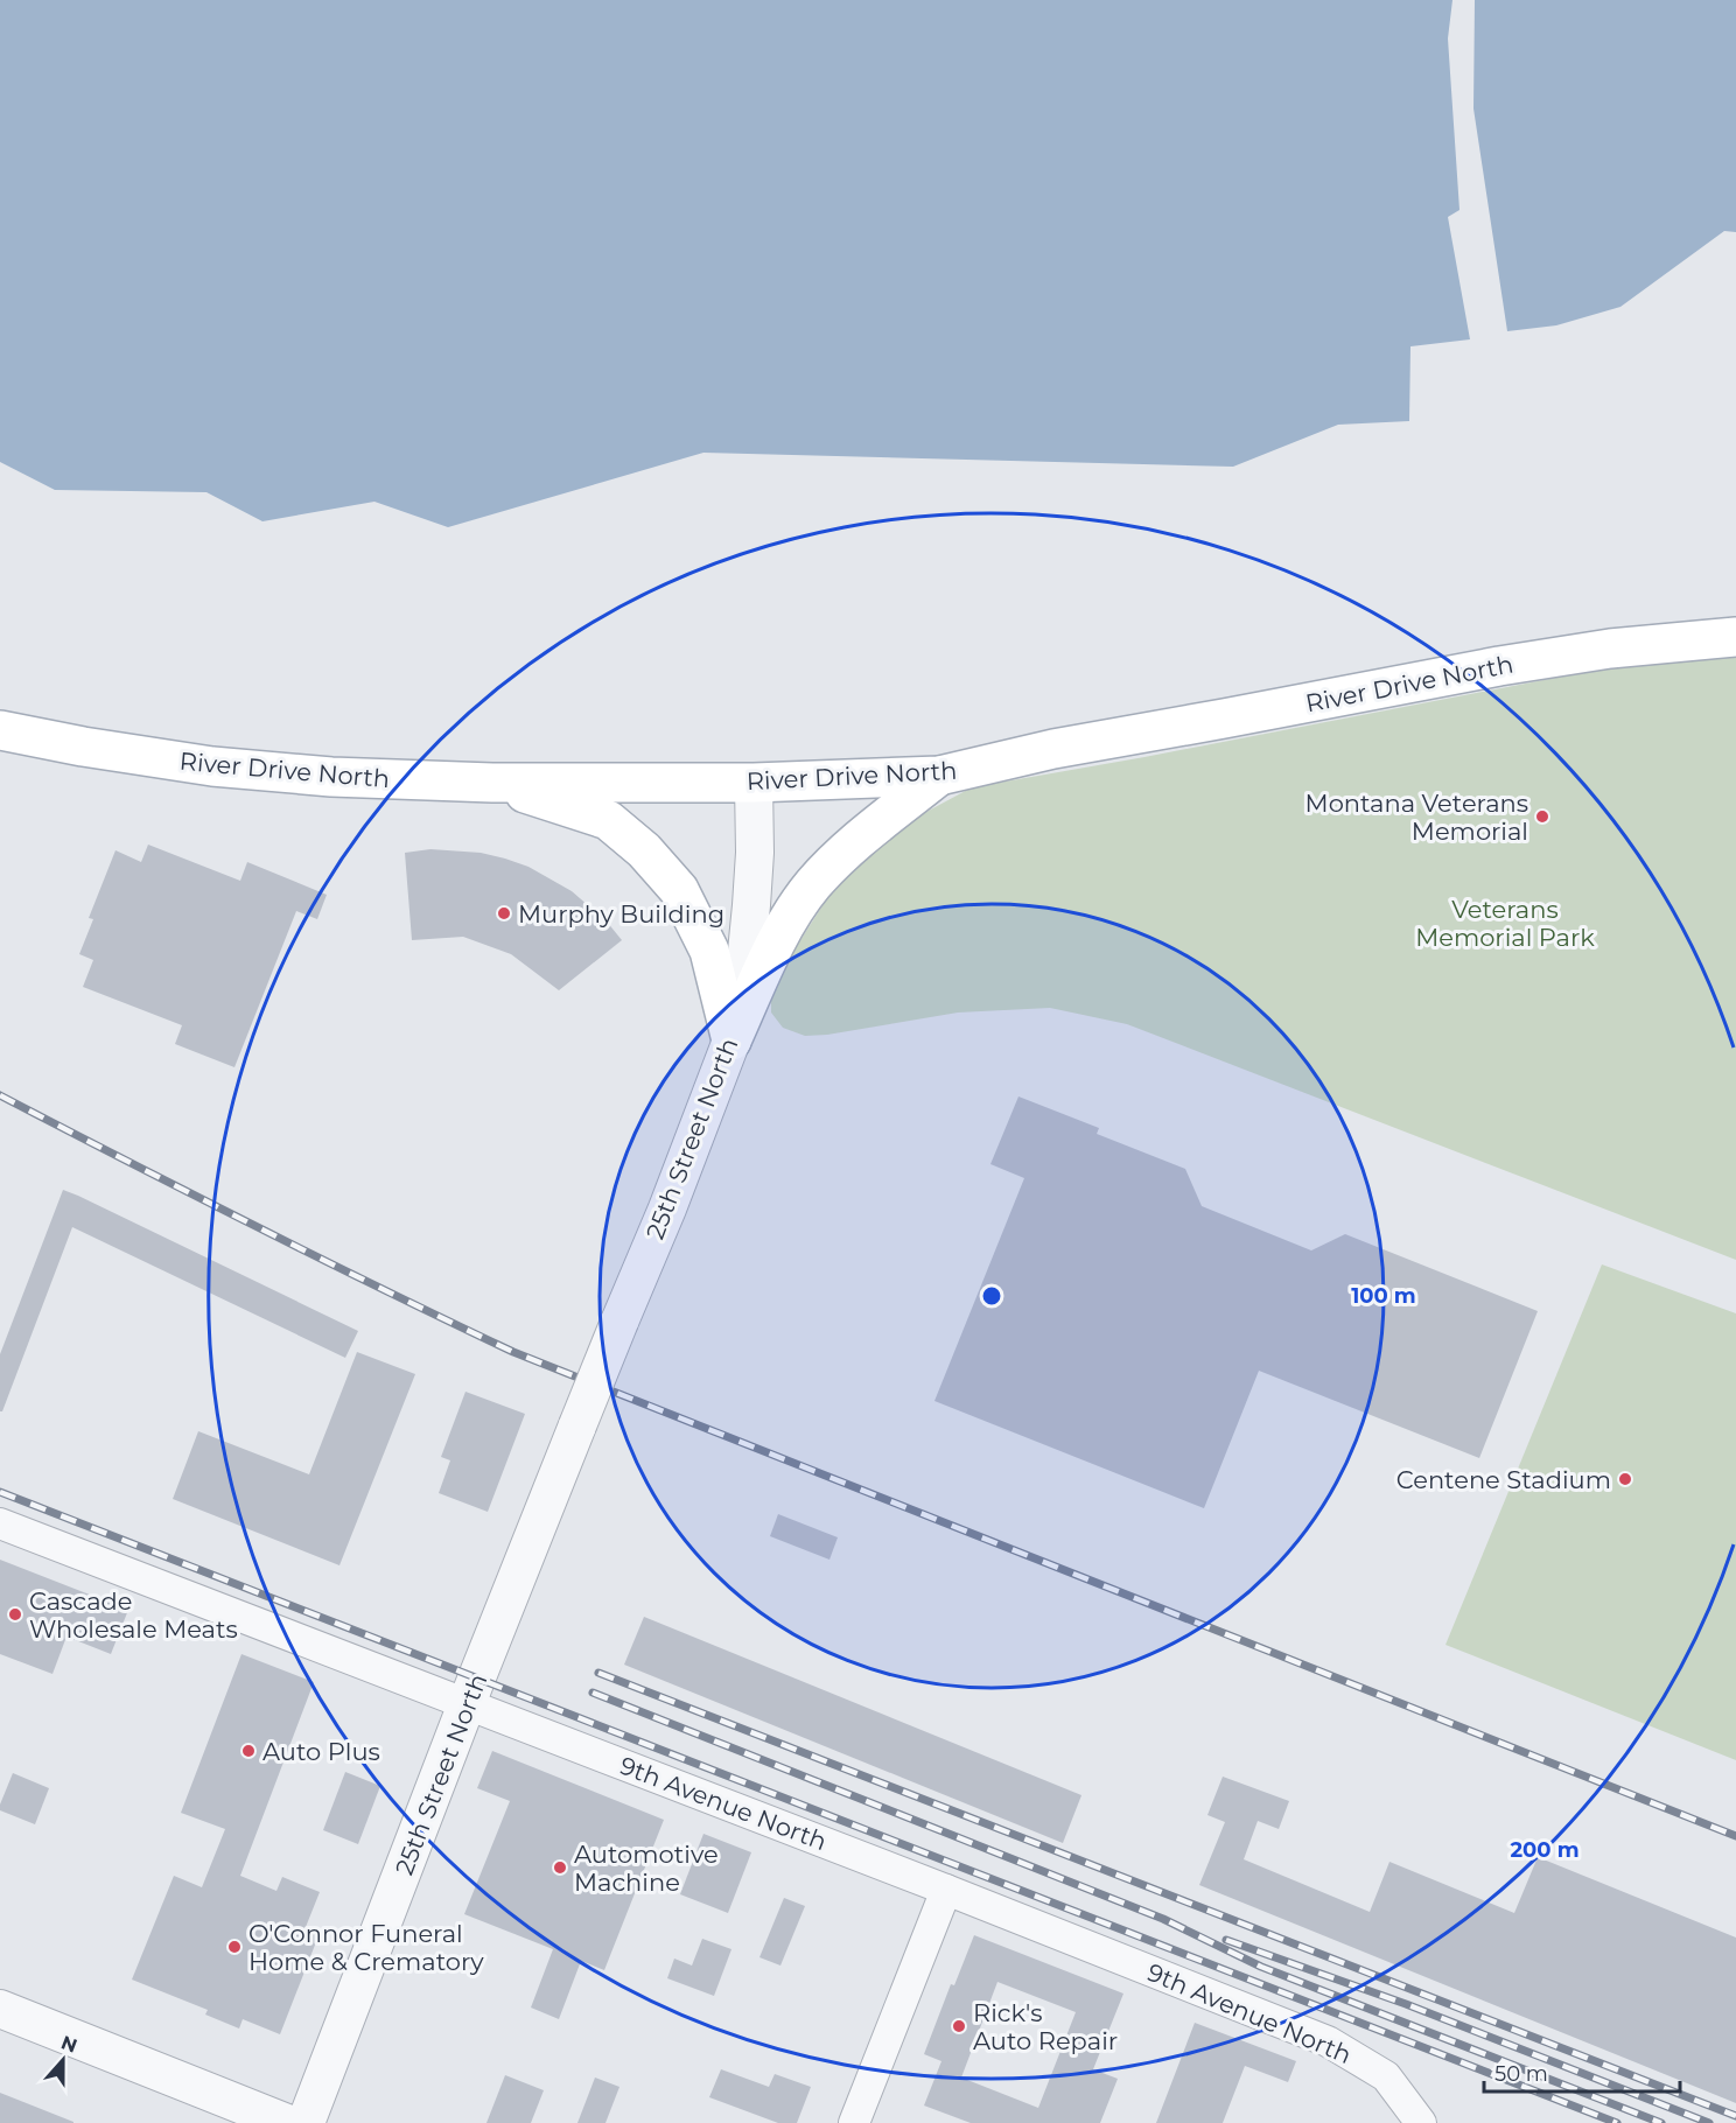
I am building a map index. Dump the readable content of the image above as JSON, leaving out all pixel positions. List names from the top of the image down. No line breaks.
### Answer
{"streets":{"main road":["River Drive North"],"street":["25th Street North","9th Avenue North"]},"crossings":[["River Drive North","25th Street North"],["25th Street North","9th Avenue North"]],"parks":["Veterans Memorial Park"],"places":["Montana Veterans Memorial","Murphy Building","Centene Stadium","Cascade Wholesale Meats","Auto Plus","Automotive Machine","O'Connor Funeral Home & Crematory","Rick's Auto Repair"],"scale_bar":"50 m","north":"top","rings":["100 m","200 m"]}
